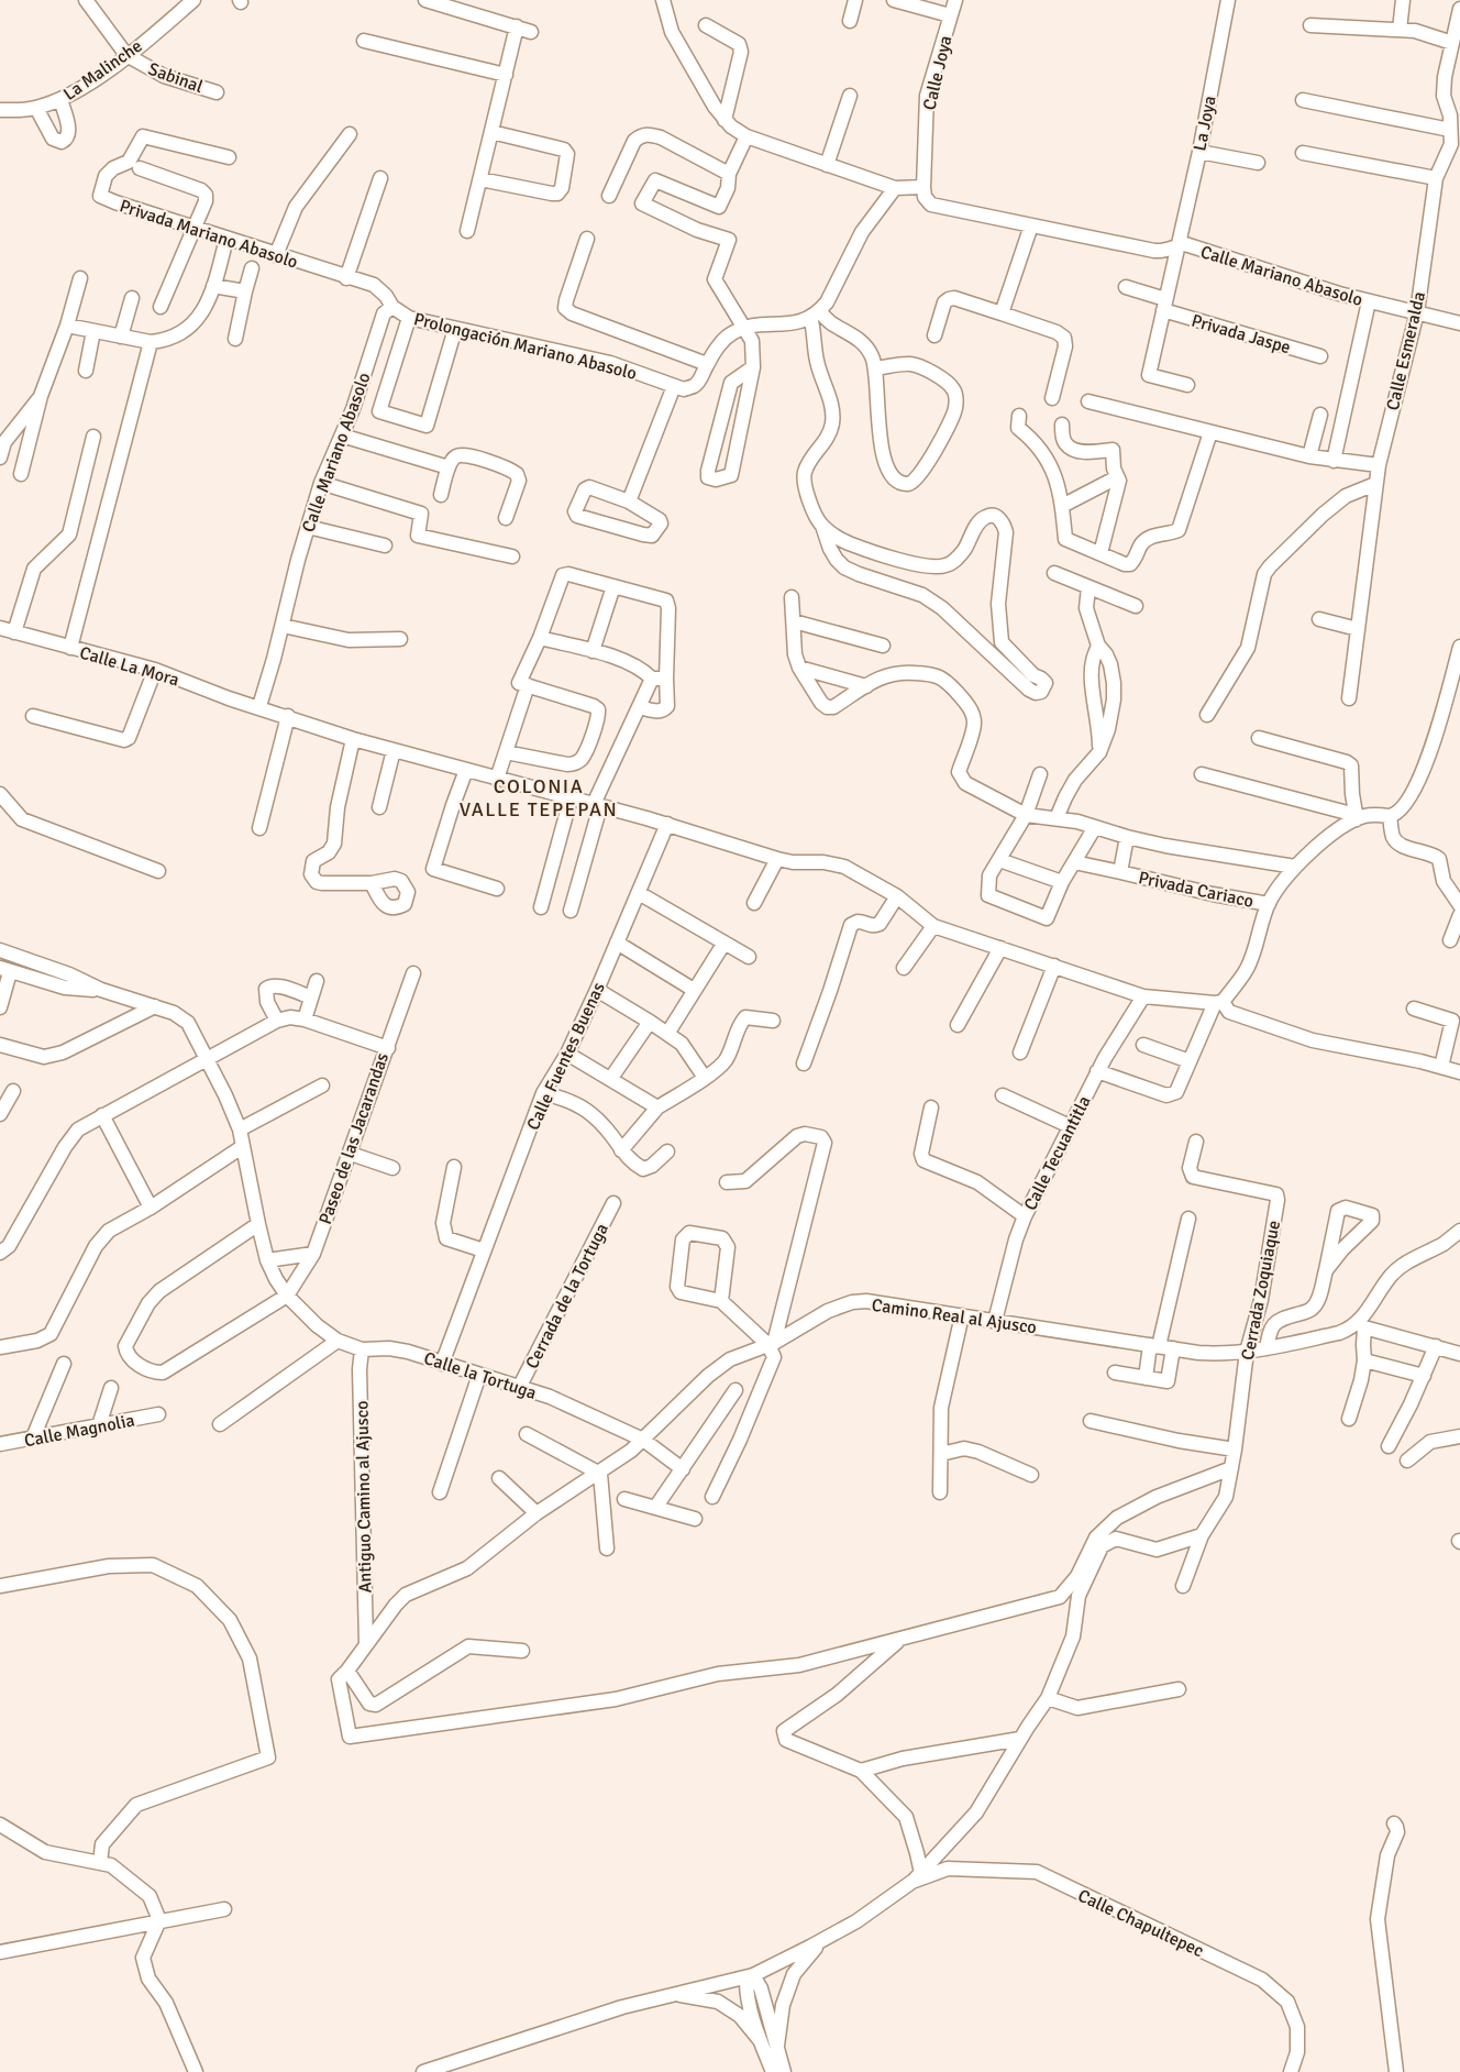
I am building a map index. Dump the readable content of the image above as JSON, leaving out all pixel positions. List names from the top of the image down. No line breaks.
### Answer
{"streets":{"street":["La Malinche","Calle Joya","Sabinal","La Joya","Privada Mariano Abasolo","Calle Mariano Abasolo","Privada Jaspe","Prolongación Mariano Abasolo","Calle Esmeralda","Calle La Mora","Privada Cariaco","Calle Fuentes Buenas","Paseo de las Jacarandas","Calle Tecuantitla","Cerrada Zoquiaque","Cerrada de la Tortuga","Camino Real al Ajusco","Calle la Tortuga","Calle Magnolia","Antiguo Camino al Ajusco","Calle Chapultepec"]},"crossings":[["La Malinche","Sabinal"],["Calle Joya","Calle Mariano Abasolo"],["La Joya","Calle Mariano Abasolo"],["La Joya","Privada Jaspe"],["Privada Mariano Abasolo","Calle Mariano Abasolo"],["Privada Mariano Abasolo","Prolongación Mariano Abasolo"],["Calle Mariano Abasolo","Prolongación Mariano Abasolo"],["Calle Mariano Abasolo","Calle Esmeralda"],["Calle Mariano Abasolo","Calle La Mora"],["Calle Fuentes Buenas","Calle la Tortuga"],["Paseo de las Jacarandas","Calle la Tortuga"],["Calle Tecuantitla","Camino Real al Ajusco"],["Cerrada Zoquiaque","Camino Real al Ajusco"],["Cerrada de la Tortuga","Calle la Tortuga"],["Camino Real al Ajusco","Calle la Tortuga"],["Camino Real al Ajusco","Antiguo Camino al Ajusco"],["Calle la Tortuga","Antiguo Camino al Ajusco"]],"districts":["COLONIA VALLE TEPEPAN"]}
